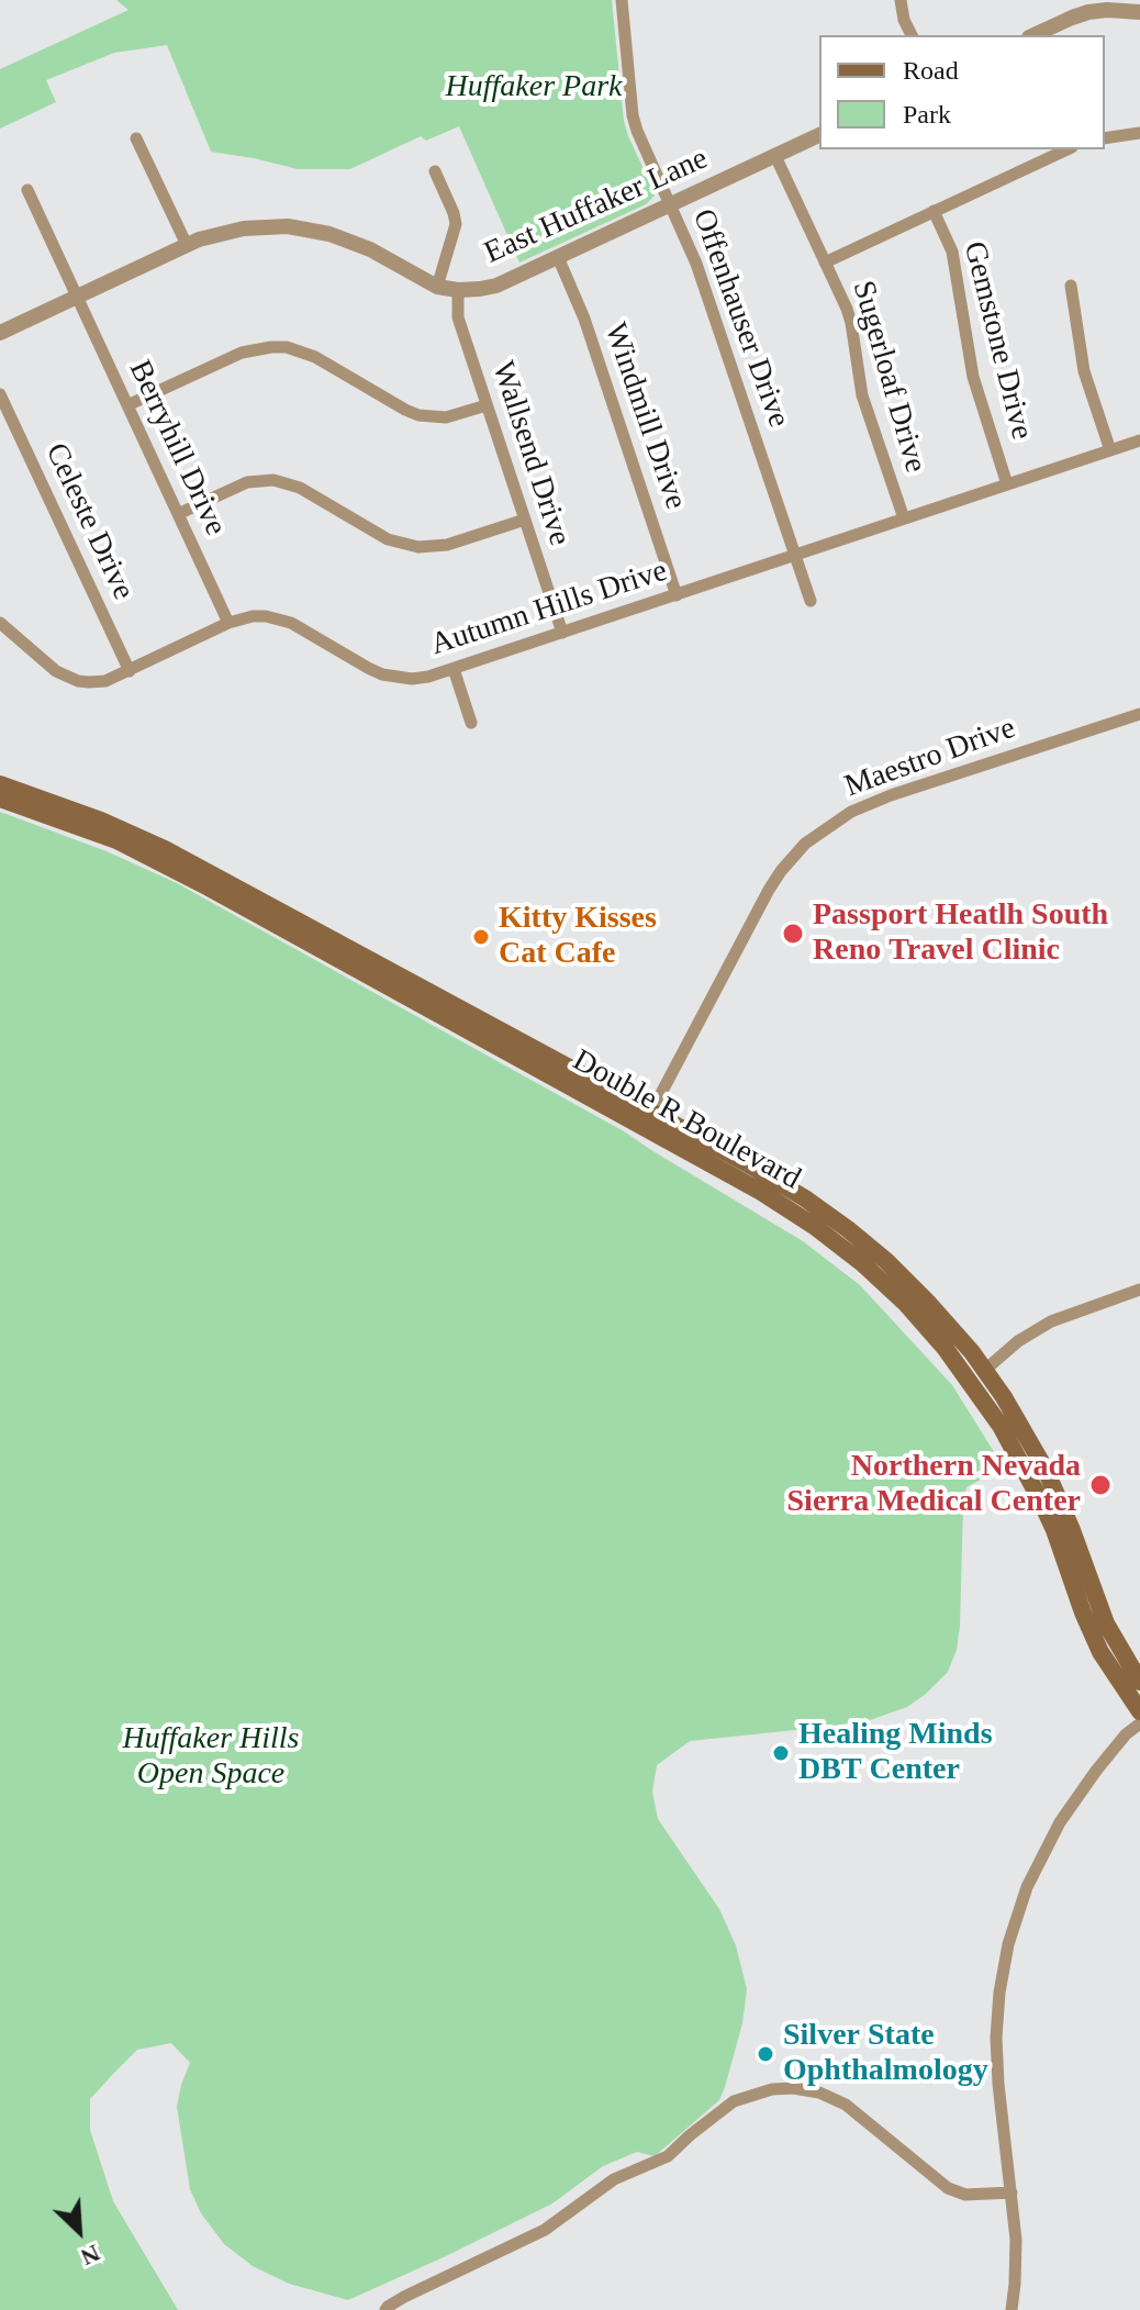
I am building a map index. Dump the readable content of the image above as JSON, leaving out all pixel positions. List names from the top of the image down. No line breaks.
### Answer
{"streets":{"main road":["Double R Boulevard"],"street":["East Huffaker Lane","Offenhauser Drive","Gemstone Drive","Sugerloaf Drive","Windmill Drive","Berryhill Drive","Wallsend Drive","Celeste Drive","Autumn Hills Drive","Maestro Drive"]},"crossings":[["East Huffaker Lane","Offenhauser Drive"],["East Huffaker Lane","Sugerloaf Drive"],["East Huffaker Lane","Windmill Drive"],["East Huffaker Lane","Berryhill Drive"],["East Huffaker Lane","Wallsend Drive"],["Offenhauser Drive","Autumn Hills Drive"],["Gemstone Drive","Autumn Hills Drive"],["Sugerloaf Drive","Autumn Hills Drive"],["Windmill Drive","Autumn Hills Drive"],["Berryhill Drive","Autumn Hills Drive"],["Wallsend Drive","Autumn Hills Drive"],["Celeste Drive","Autumn Hills Drive"],["Maestro Drive","Double R Boulevard"]],"parks":["Huffaker Park","Huffaker Hills Open Space"],"places":["Passport Heatlh South Reno Travel Clinic","Kitty Kisses Cat Cafe","Northern Nevada Sierra Medical Center","Healing Minds DBT Center","Silver State Ophthalmology"],"legend":["Road","Park"],"north":"bottom right"}
